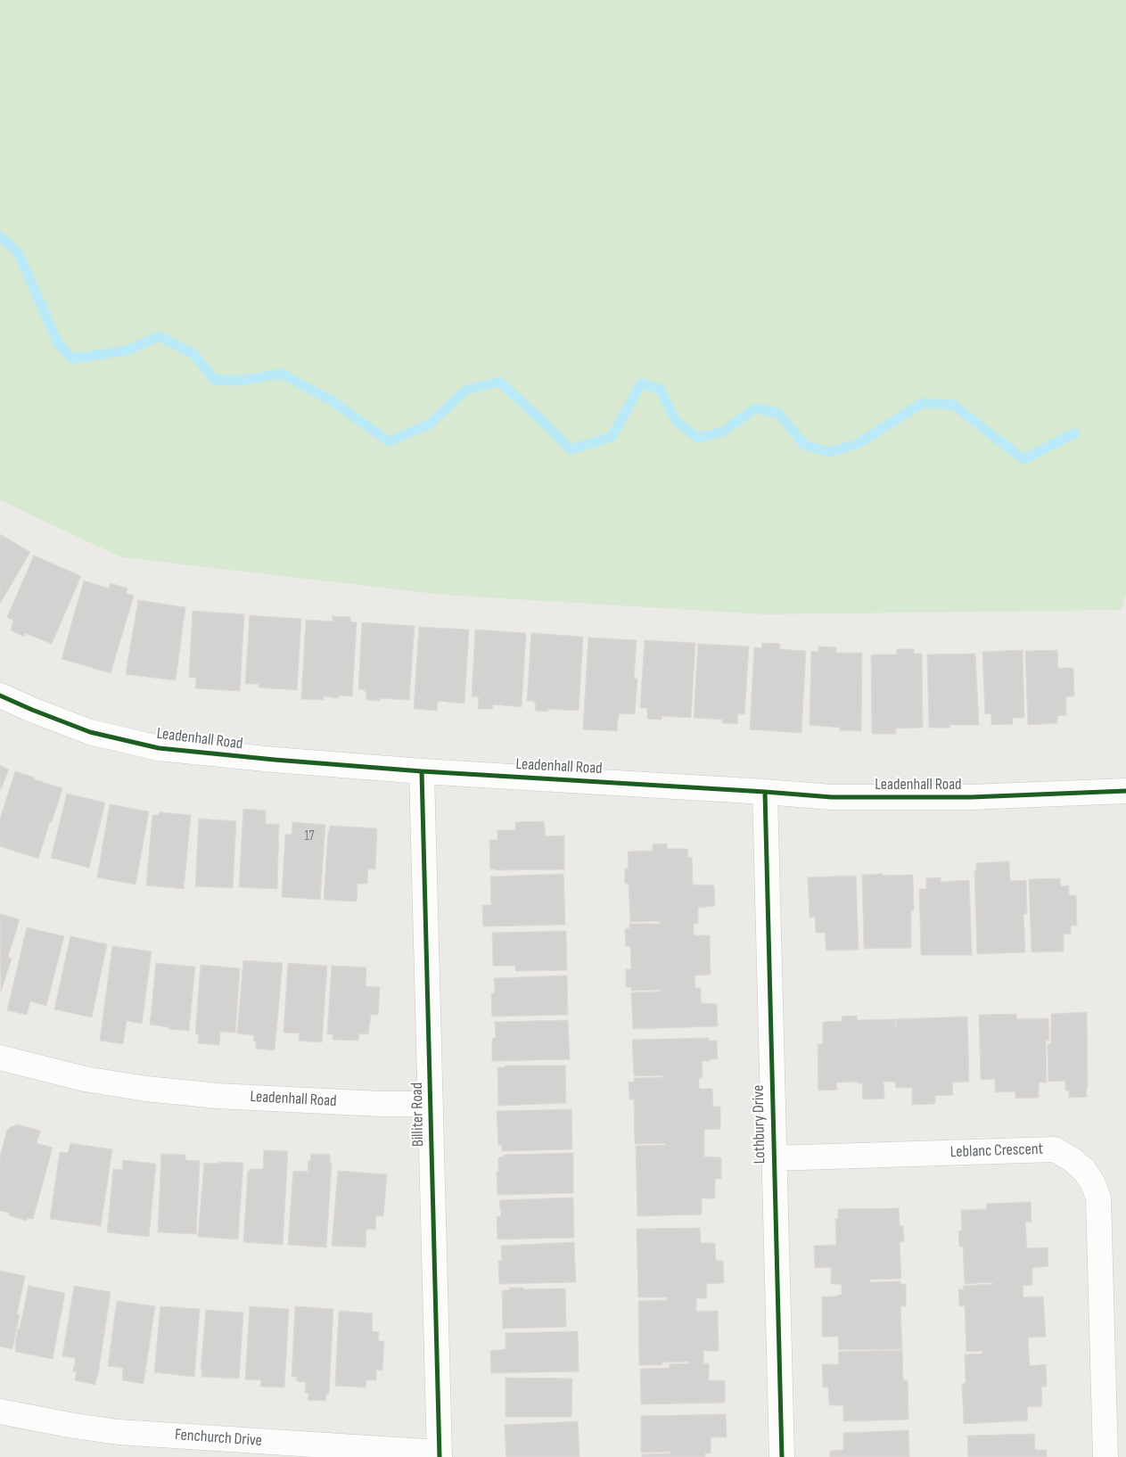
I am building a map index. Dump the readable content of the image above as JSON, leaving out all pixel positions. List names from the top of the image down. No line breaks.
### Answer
{"streets":{"street":["Leadenhall Road","Billiter Road","Lothbury Drive","Leblanc Crescent","Fenchurch Drive"]},"crossings":[["Leadenhall Road","Billiter Road"],["Leadenhall Road","Lothbury Drive"],["Billiter Road","Fenchurch Drive"],["Lothbury Drive","Leblanc Crescent"]],"house_numbers":["17"]}
